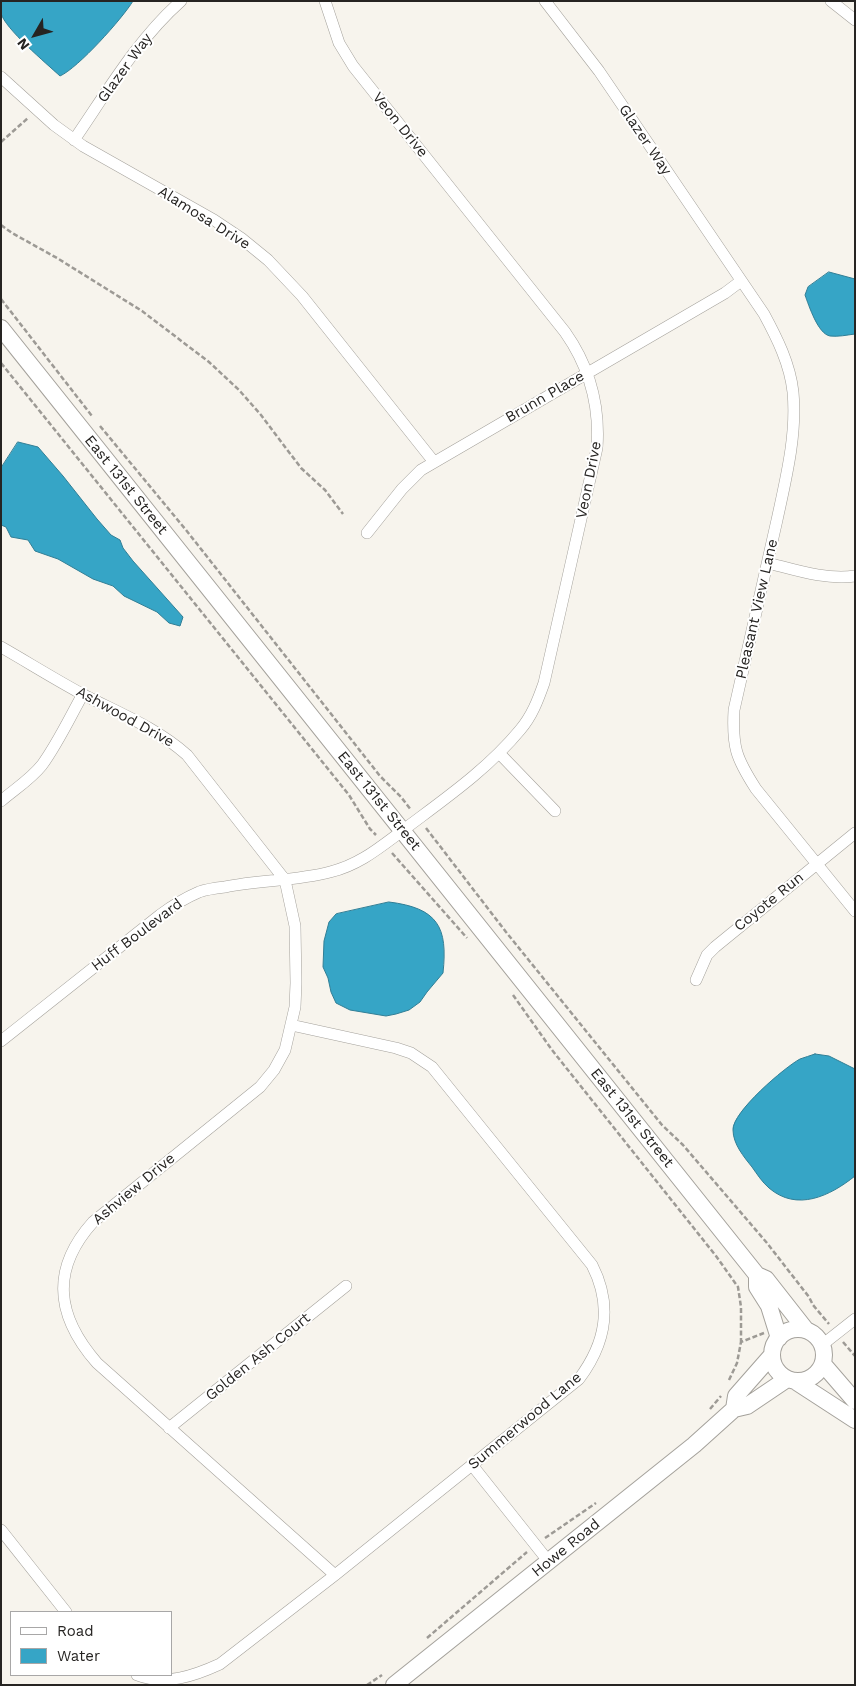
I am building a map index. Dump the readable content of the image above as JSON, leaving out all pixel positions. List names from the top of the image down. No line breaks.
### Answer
{"streets":{"street":["Glazer Way","Veon Drive","Alamosa Drive","Brunn Place","East 131st Street","Pleasant View Lane","Ashwood Drive","Coyote Run","Huff Boulevard","Ashview Drive","Golden Ash Court","Summerwood Lane","Howe Road"]},"crossings":[["Glazer Way","Alamosa Drive"],["Glazer Way","Brunn Place"],["Glazer Way","Pleasant View Lane"],["Veon Drive","Brunn Place"],["Veon Drive","East 131st Street"],["Veon Drive","Huff Boulevard"],["Alamosa Drive","Brunn Place"],["Brunn Place","Pleasant View Lane"],["East 131st Street","Huff Boulevard"],["East 131st Street","Howe Road"],["Pleasant View Lane","Coyote Run"],["Ashwood Drive","Huff Boulevard"],["Ashwood Drive","Ashview Drive"],["Huff Boulevard","Ashview Drive"],["Ashview Drive","Golden Ash Court"],["Ashview Drive","Summerwood Lane"]],"legend":["Road","Water"],"north":"bottom left"}
